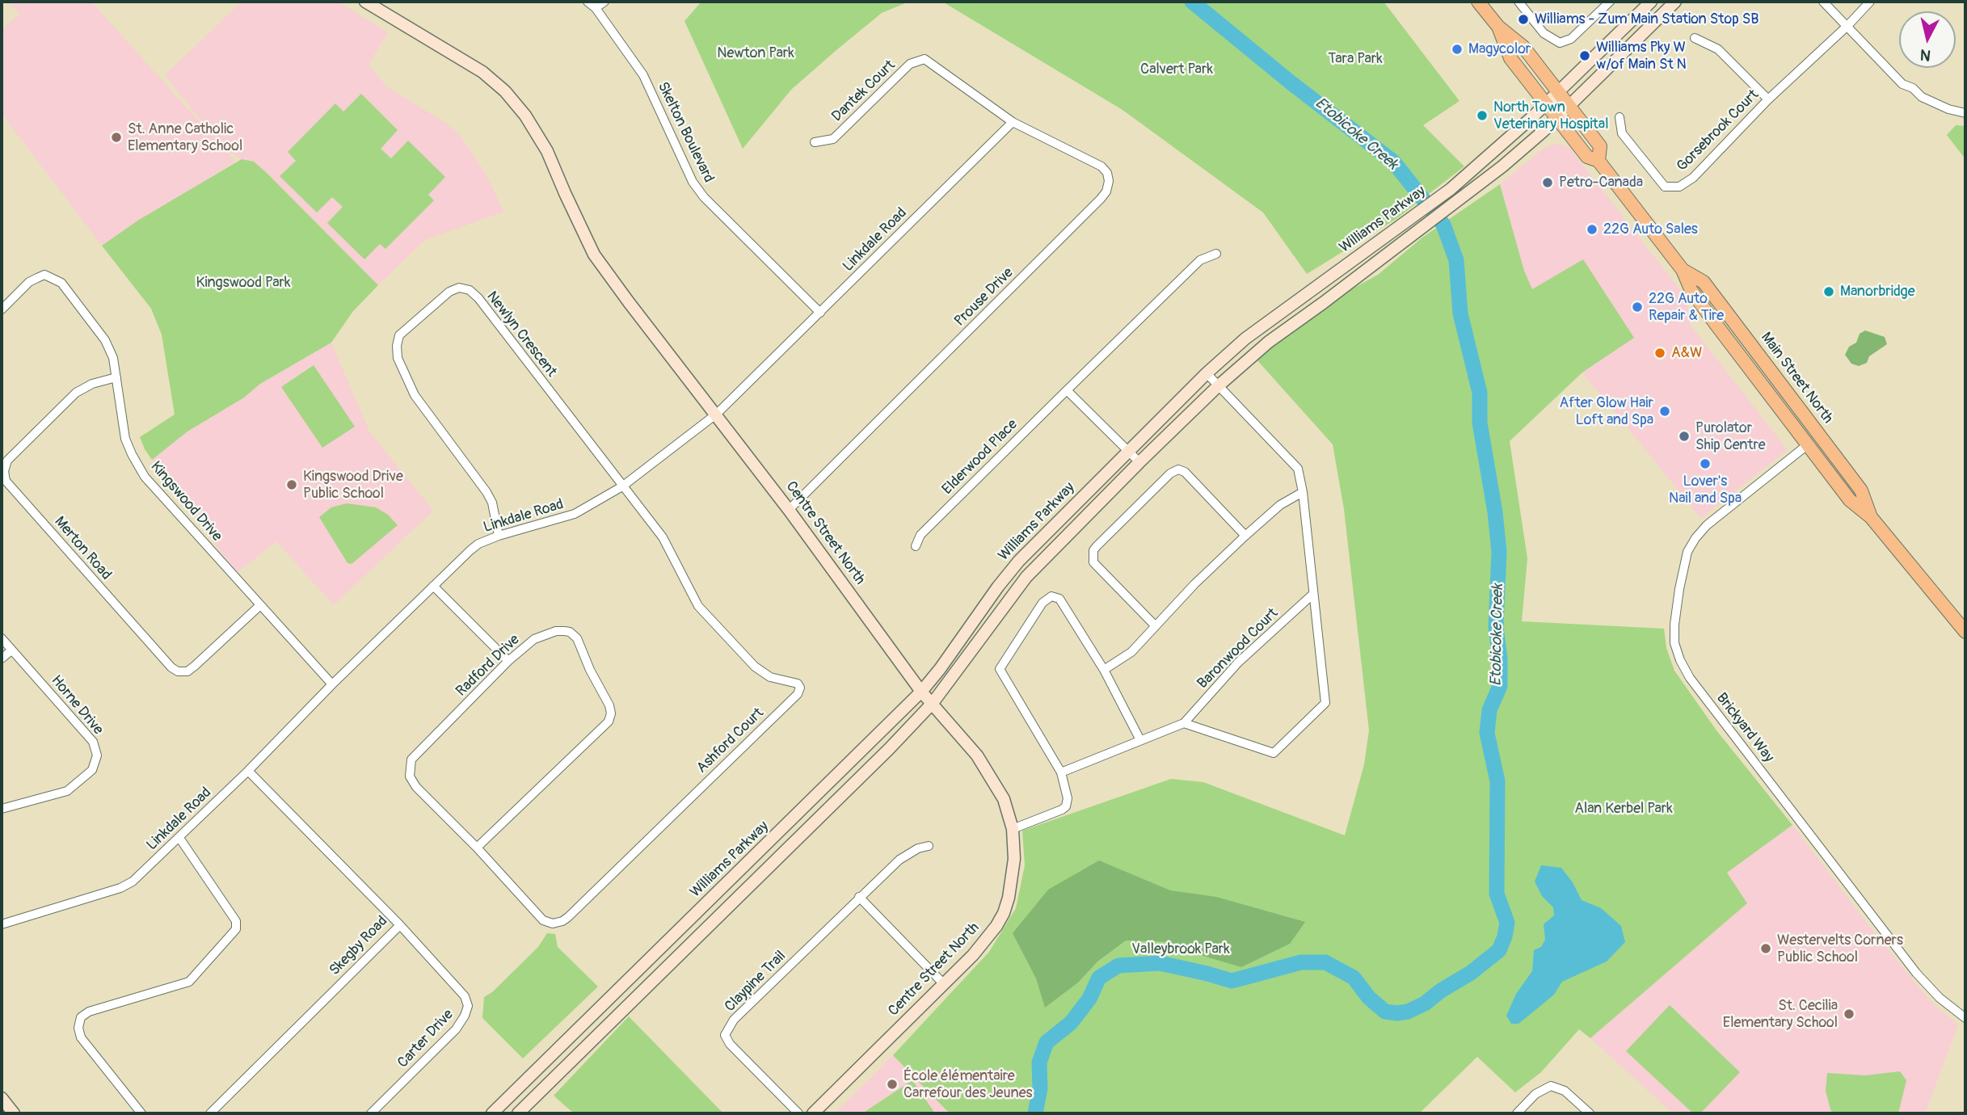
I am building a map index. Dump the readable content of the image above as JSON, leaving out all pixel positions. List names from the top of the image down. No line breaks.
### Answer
{"streets":{"main road":["Williams Parkway","Main Street North","Centre Street North"],"street":["Dantek Court","Gorsebrook Court","Skelton Boulevard","Linkdale Road","Prouse Drive","Newlyn Crescent","Elderwood Place","Kingswood Drive","Merton Road","Baronwood Court","Radford Drive","Horne Drive","Brickyard Way","Ashford Court","Skegby Road","Claypine Trail","Carter Drive"]},"crossings":[["Dantek Court","Linkdale Road"],["Dantek Court","Prouse Drive"],["Skelton Boulevard","Linkdale Road"],["Williams Parkway","Main Street North"],["Williams Parkway","Centre Street North"],["Linkdale Road","Prouse Drive"],["Linkdale Road","Newlyn Crescent"],["Linkdale Road","Kingswood Drive"],["Linkdale Road","Centre Street North"],["Linkdale Road","Ashford Court"],["Linkdale Road","Skegby Road"],["Prouse Drive","Centre Street North"],["Newlyn Crescent","Ashford Court"],["Main Street North","Brickyard Way"],["Kingswood Drive","Merton Road"],["Radford Drive","Ashford Court"],["Skegby Road","Carter Drive"]],"water":["Etobicoke Creek"],"parks":["Newton Park","Tara Park","Calvert Park","Kingswood Park","Alan Kerbel Park","Valleybrook Park"],"places":["Williams - Zum Main Station Stop SB","Magycolor","Williams Pky W w/of Main St N","North Town Veterinary Hospital","St. Anne Catholic Elementary School","Petro-Canada","22G Auto Sales","Manorbridge","22G Auto Repair & Tire","A&W","After Glow Hair Loft and Spa","Purolator Ship Centre","Lover's Nail and Spa","Kingswood Drive Public School","Westervelts Corners Public School","St. Cecilia Elementary School","École élémentaire Carrefour des Jeunes"],"north":"bottom"}
